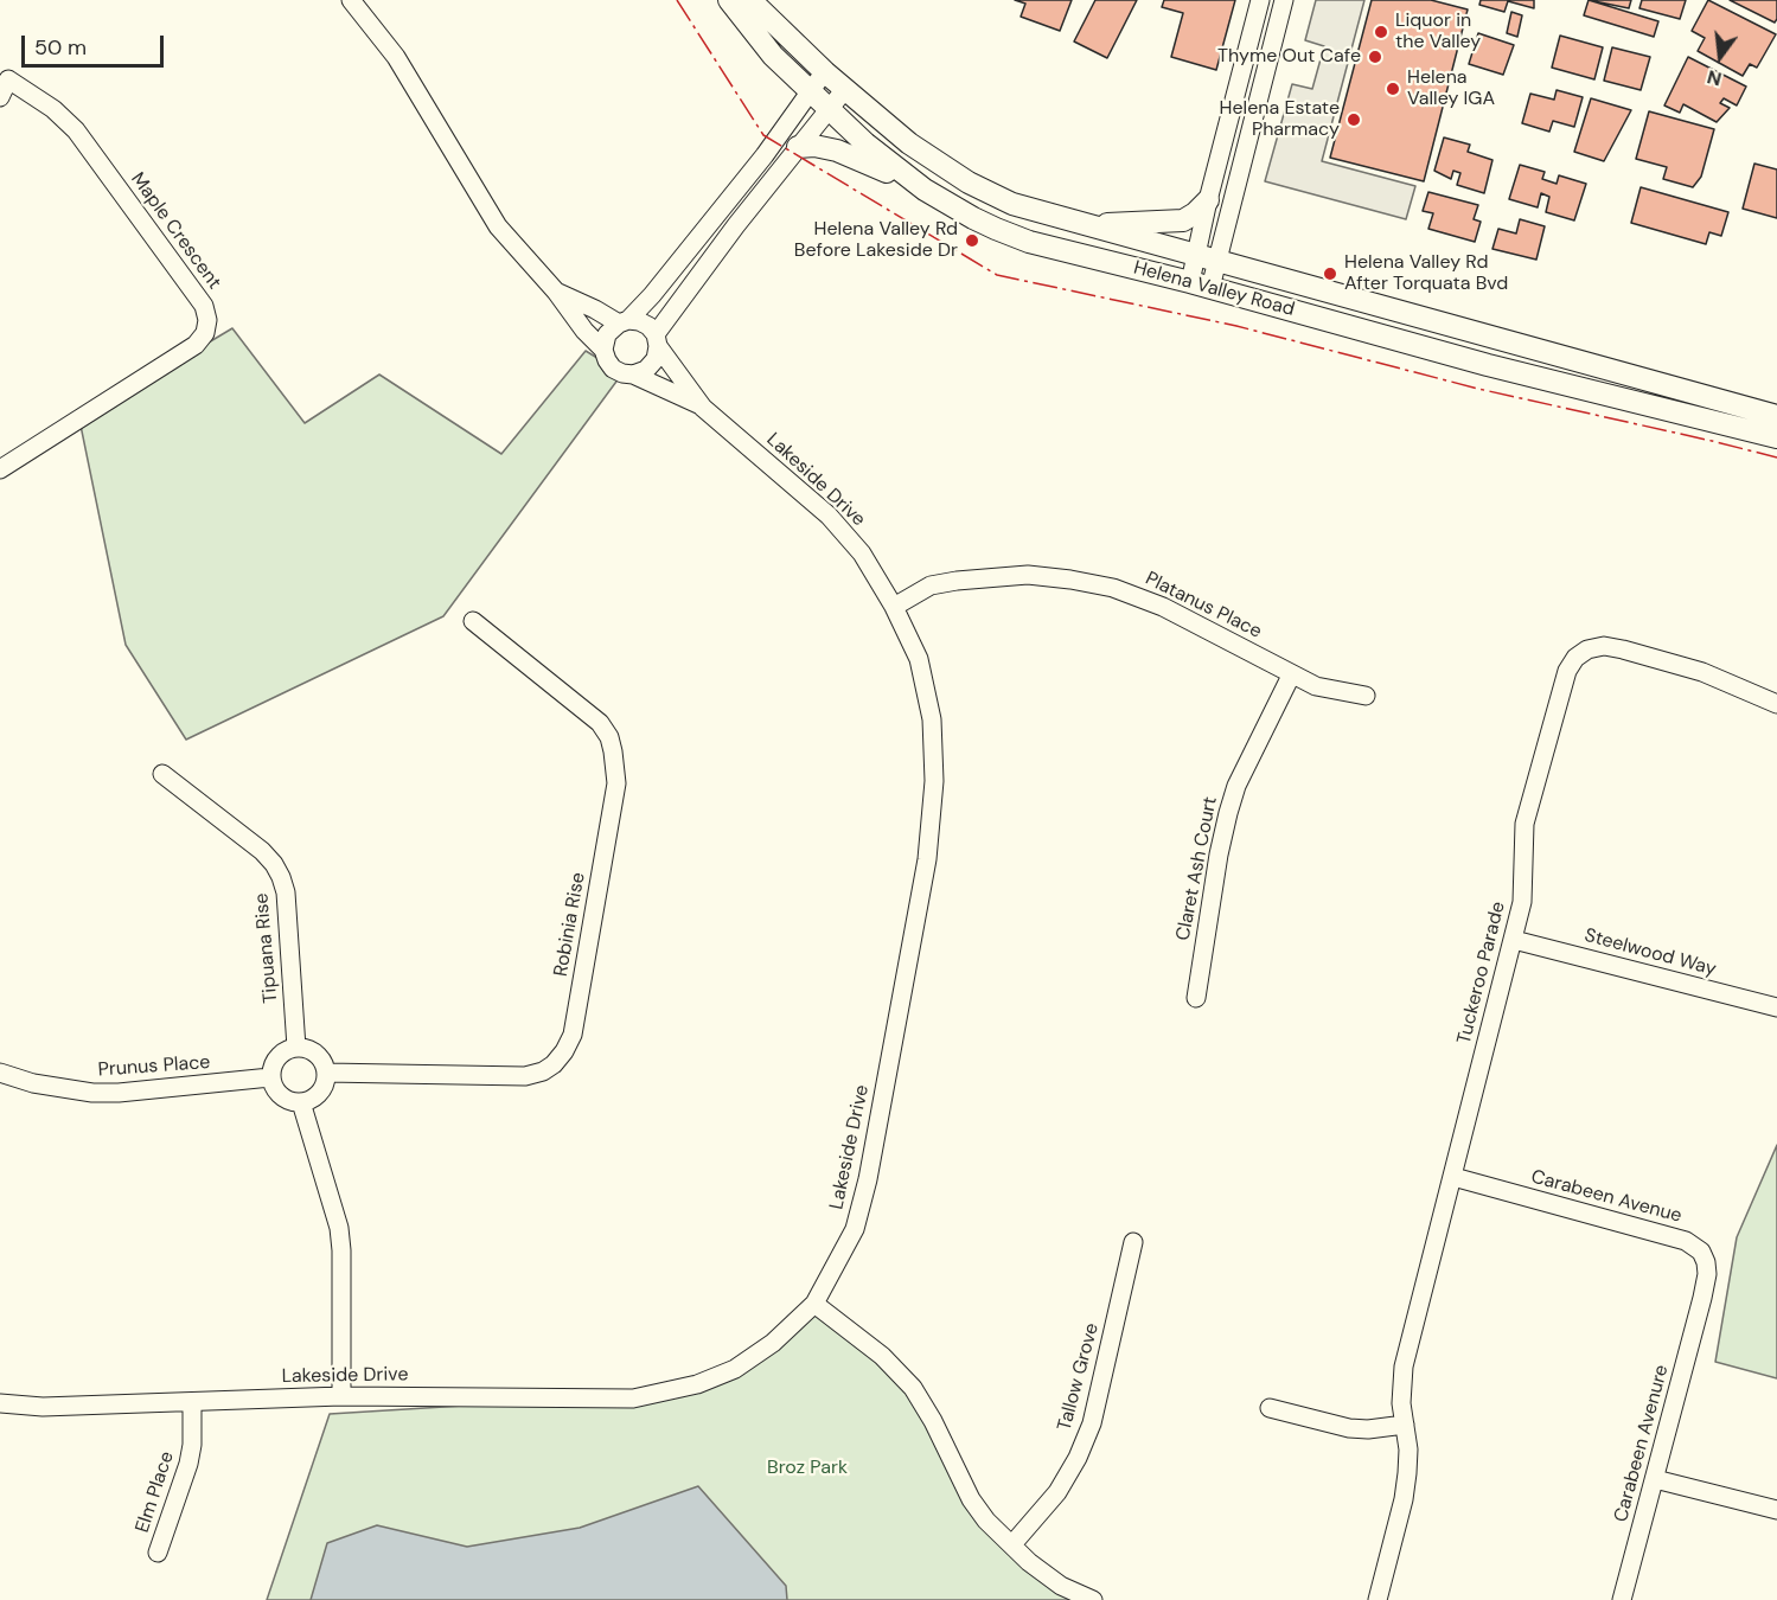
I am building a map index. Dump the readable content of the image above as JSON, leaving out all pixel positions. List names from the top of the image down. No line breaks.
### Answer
{"streets":{"street":["Maple Crescent","Helena Valley Road","Lakeside Drive","Platanus Place","Claret Ash Court","Robinia Rise","Tipuana Rise","Steelwood Way","Tuckeroo Parade","Prunus Place","Carabeen Avenue","Tallow Grove","Carabeen Avenure","Elm Place"]},"crossings":[["Lakeside Drive","Platanus Place"],["Lakeside Drive","Elm Place"],["Platanus Place","Claret Ash Court"],["Robinia Rise","Tipuana Rise"],["Robinia Rise","Prunus Place"],["Tipuana Rise","Prunus Place"],["Steelwood Way","Tuckeroo Parade"],["Tuckeroo Parade","Carabeen Avenue"],["Carabeen Avenue","Carabeen Avenure"]],"parks":["Broz Park"],"places":["Liquor in the Valley","Thyme Out Cafe","Helena Valley IGA","Helena Estate Pharmacy","Helena Valley Rd Before Lakeside Dr","Helena Valley Rd After Torquata Bvd"],"scale_bar":"50 m","north":"bottom"}
